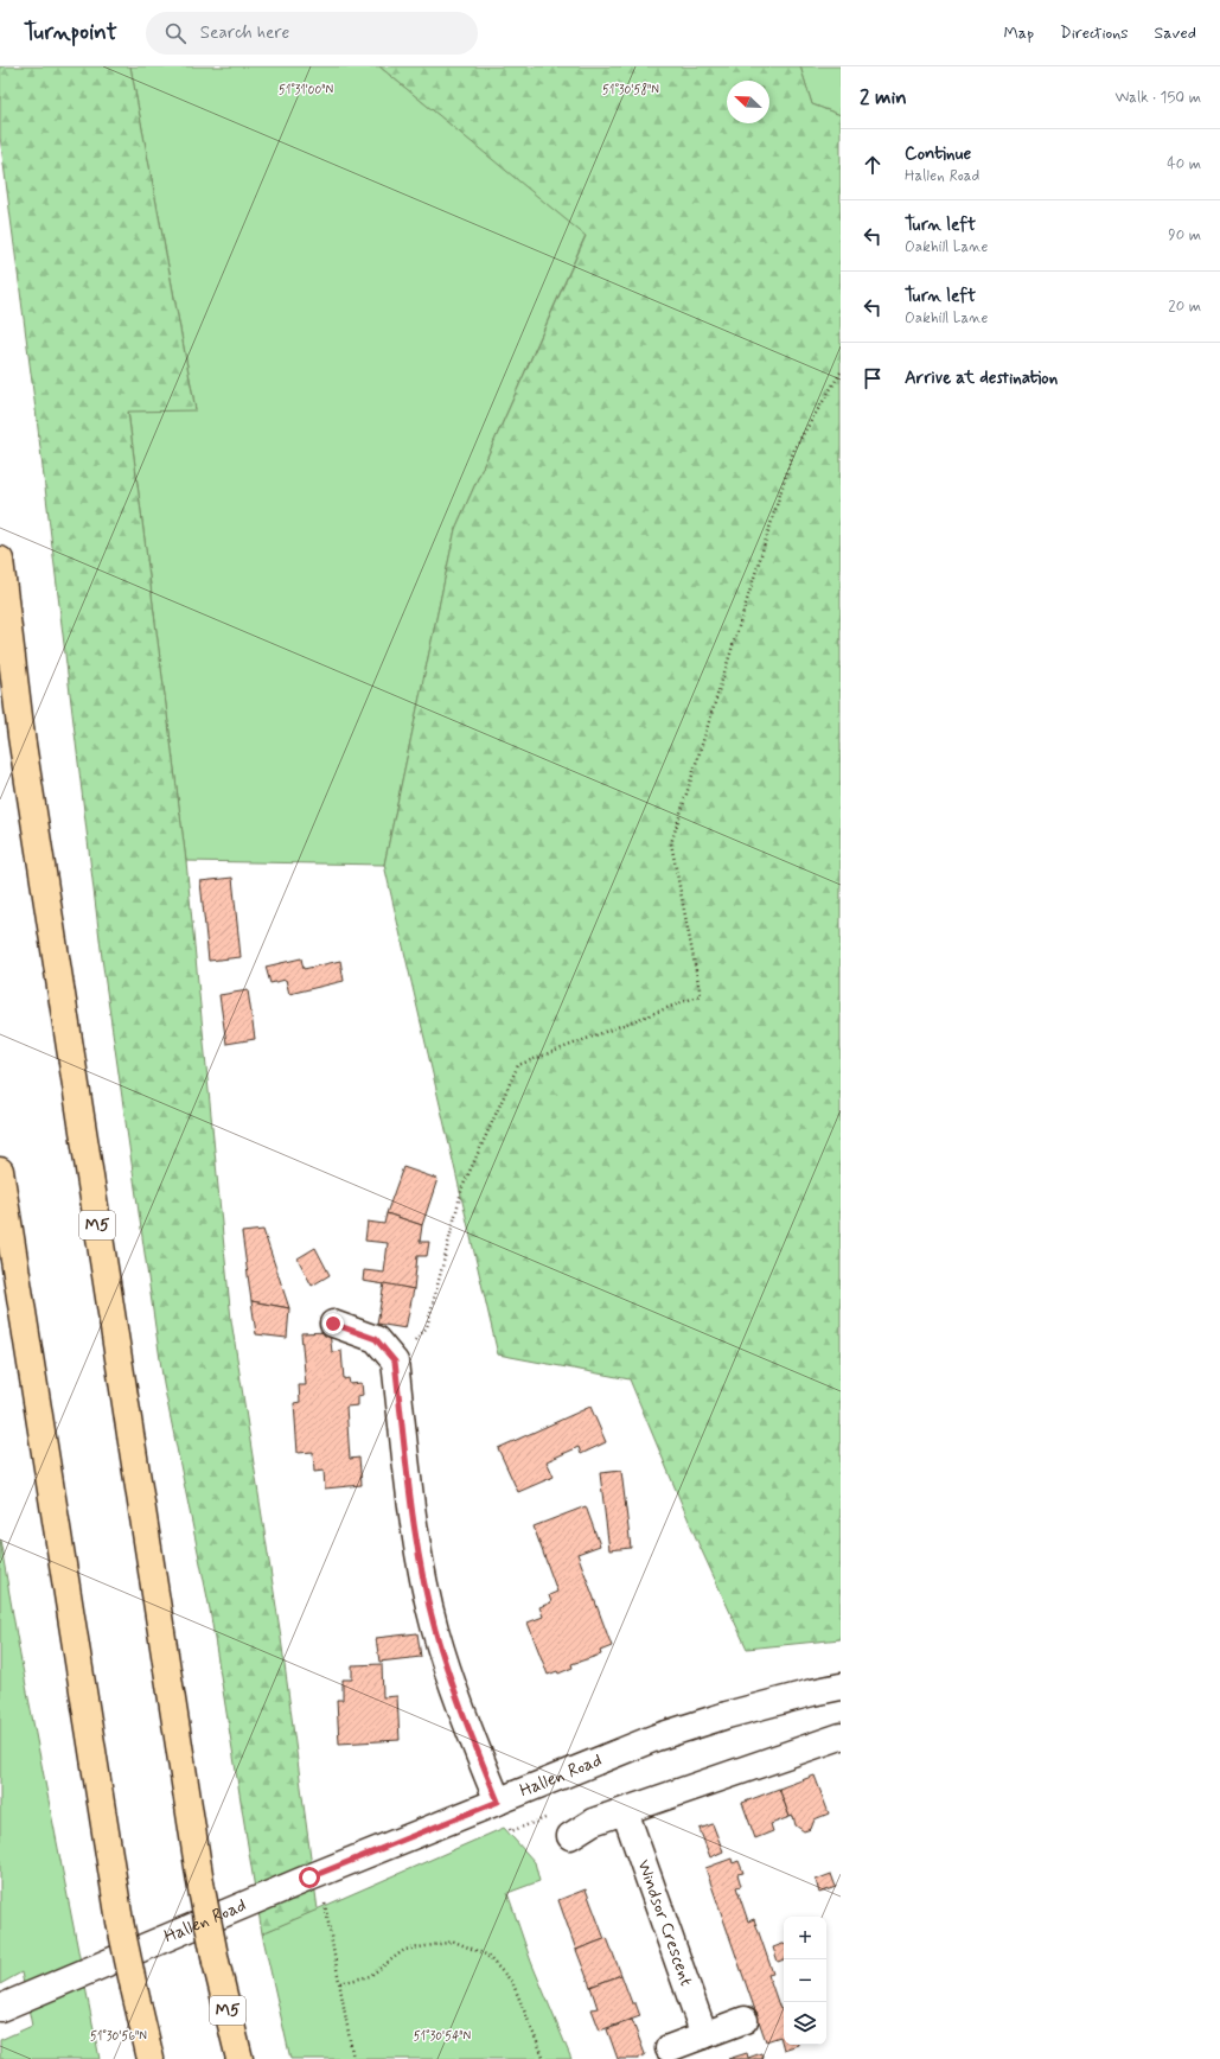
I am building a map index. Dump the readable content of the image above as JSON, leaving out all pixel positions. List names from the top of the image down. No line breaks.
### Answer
{"streets":{"highway":["M5"],"street":["Hallen Road","Windsor Crescent"]},"north":"top left","page":{"header":"Turnpoint","search":"Search here","nav":["Map","Directions","Saved"],"heading":["2 min","Walk · 150 m"],"list":[["Continue","Hallen Road","40 m"],["Turn left","Oakhill Lane","90 m"],["Turn left","Oakhill Lane","20 m"],"Arrive at destination"],"map_buttons":["+","−"]},"coordinates":["51°31'00\"N","51°30'58\"N","51°30'56\"N","51°30'54\"N"]}
